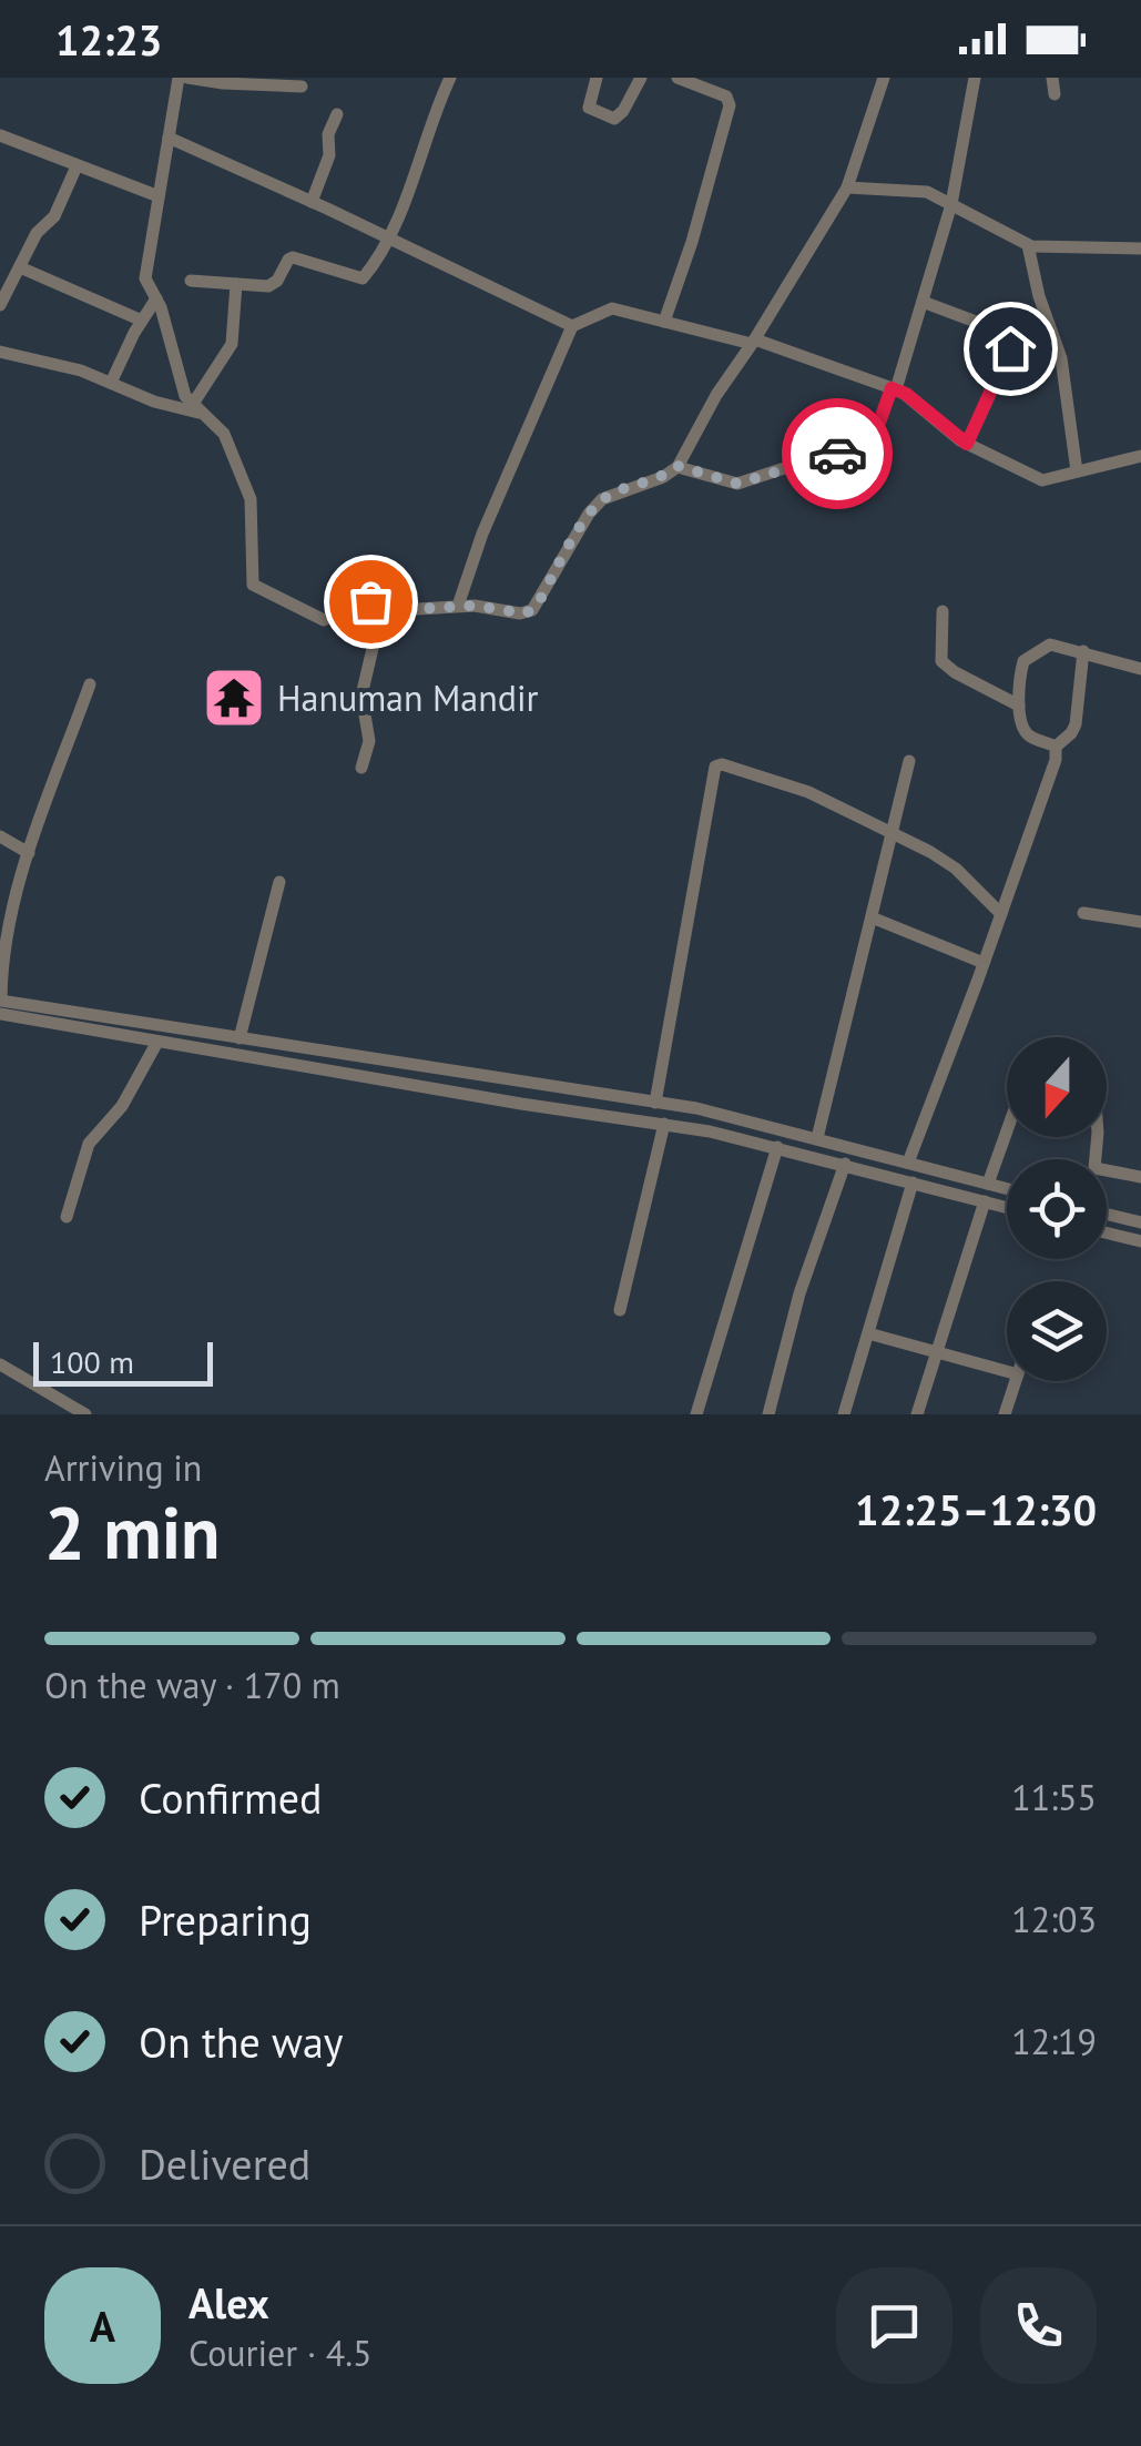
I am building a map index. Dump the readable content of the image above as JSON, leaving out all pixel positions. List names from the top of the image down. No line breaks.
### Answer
{"places":{"temple":["Hanuman Mandir"]},"scale_bar":"100 m","north":"bottom","page":{"status":"12:23","scale":"100 m","heading":["2 min","Arriving in","12:25–12:30"],"panel":["Alex","Courier · 4.5"],"bar":"On the way · 170 m","list":[["Confirmed","11:55"],["Preparing","12:03"],["On the way","12:19"],"Delivered"],"round":"A"}}
